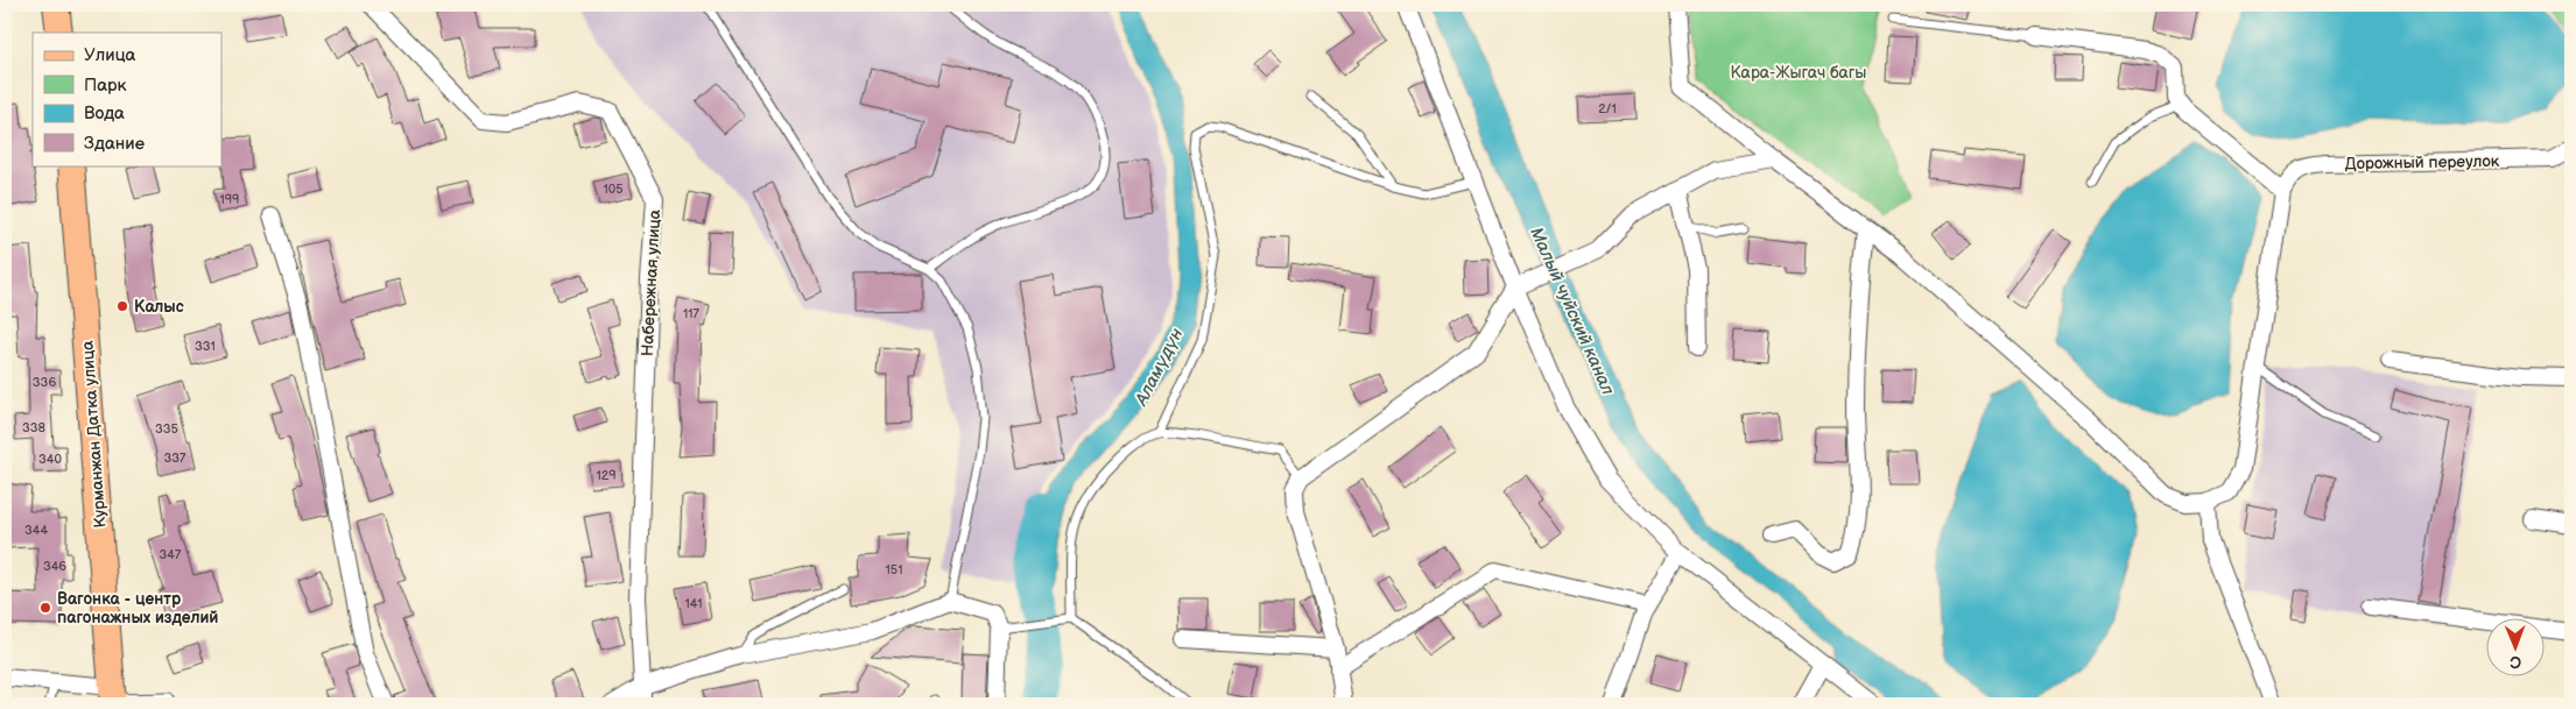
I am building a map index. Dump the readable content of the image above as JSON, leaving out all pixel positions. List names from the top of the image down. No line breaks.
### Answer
{"streets":{"main road":["Курманжан Датка улица"],"street":["Дорожный переулок","Набережная улица"]},"water":["Малый чуйский канал","Аламүдүн"],"parks":["Кара-Жыгач багы"],"places":["Калыс","Вагонка - центр пагонажных изделий"],"house_numbers":["2/1","105","199","117","331","336","338","335","337","340","129","344","347","346","151","141"],"legend":["Улица","Парк","Вода","Здание"],"north":"bottom"}
